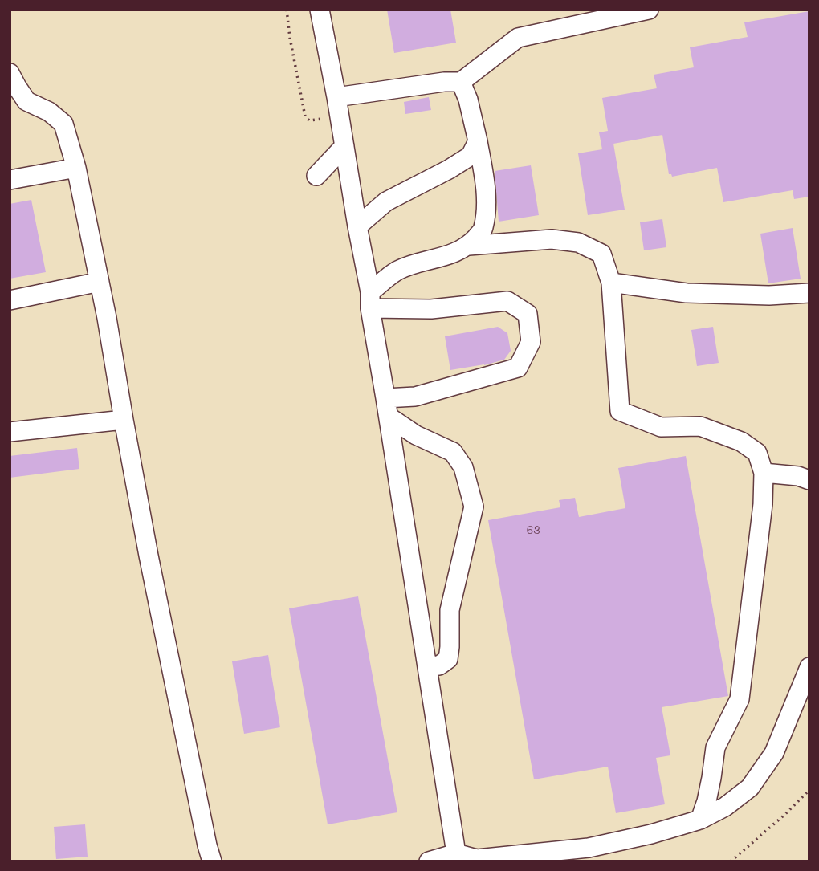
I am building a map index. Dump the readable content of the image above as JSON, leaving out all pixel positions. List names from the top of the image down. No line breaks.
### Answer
{"house_numbers":["63"]}
